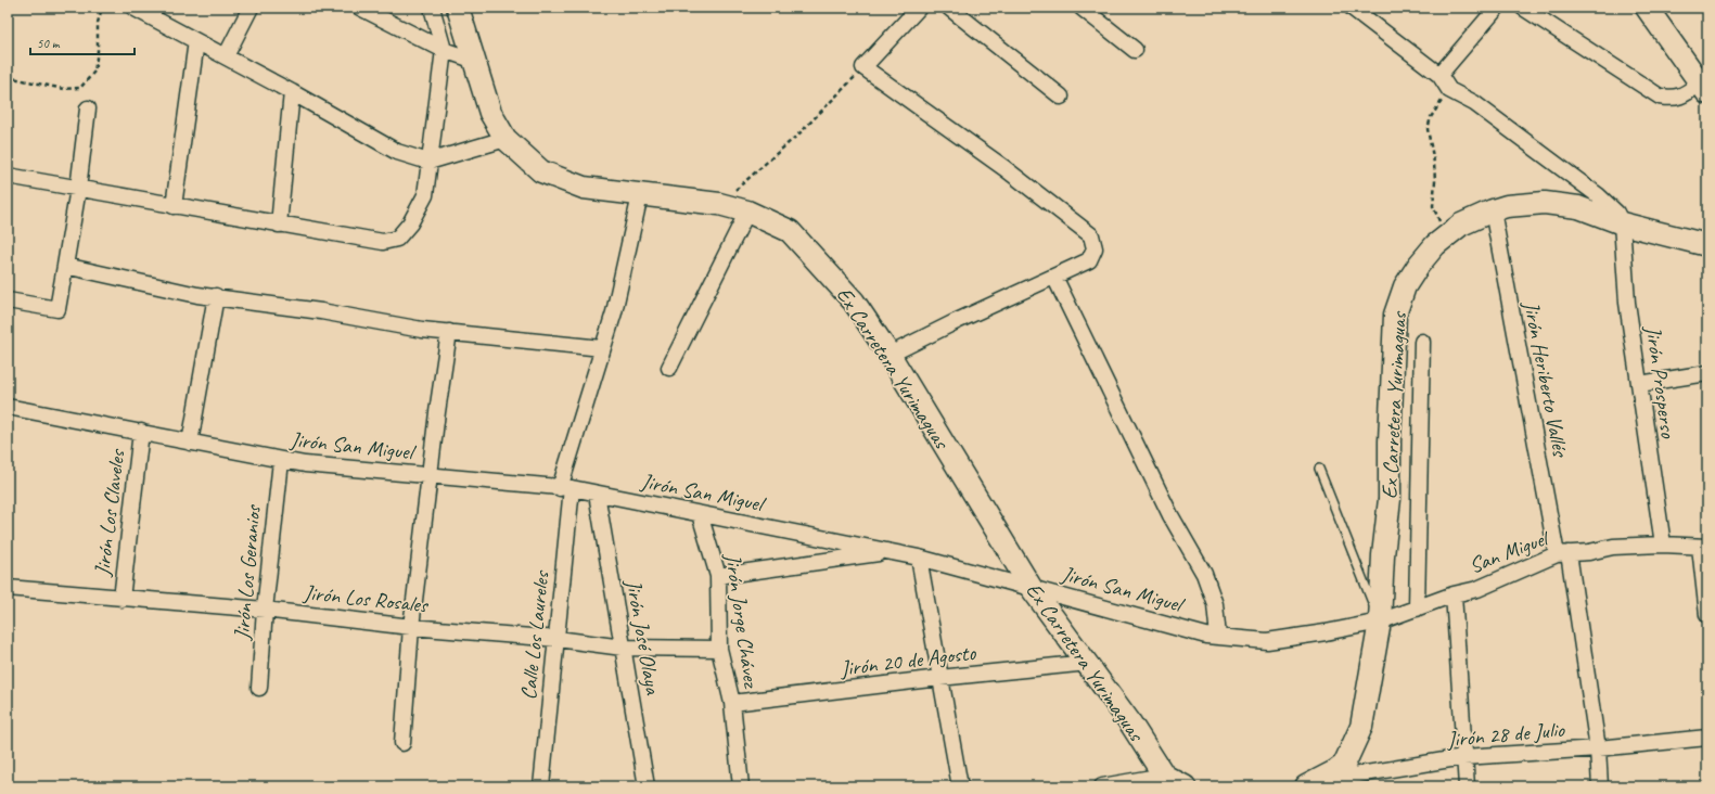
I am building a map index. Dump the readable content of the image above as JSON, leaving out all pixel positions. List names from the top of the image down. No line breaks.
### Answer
{"streets":{"street":["Ex Carretera Yurimaguas","Jirón Heriberto Vallés","Jirón Prosperso","Jirón San Miguel","Jirón Los Claveles","San Miguel","Jirón Los Geranios","Jirón Los Rosales","Jirón Jorge Chávez","Calle Los Laureles","Jirón José Olaya","Jirón 20 de Agosto","Jirón 28 de Julio"]},"crossings":[["Ex Carretera Yurimaguas","Jirón Heriberto Vallés"],["Ex Carretera Yurimaguas","Jirón Prosperso"],["Ex Carretera Yurimaguas","Jirón San Miguel"],["Ex Carretera Yurimaguas","San Miguel"],["Ex Carretera Yurimaguas","Calle Los Laureles"],["Ex Carretera Yurimaguas","Jirón 20 de Agosto"],["Ex Carretera Yurimaguas","Jirón 28 de Julio"],["Jirón Heriberto Vallés","San Miguel"],["Jirón Heriberto Vallés","Jirón 28 de Julio"],["Jirón Prosperso","San Miguel"],["Jirón San Miguel","Jirón Los Claveles"],["Jirón San Miguel","San Miguel"],["Jirón San Miguel","Jirón Los Geranios"],["Jirón San Miguel","Jirón Jorge Chávez"],["Jirón San Miguel","Calle Los Laureles"],["Jirón San Miguel","Jirón José Olaya"],["Jirón Los Claveles","Jirón Los Rosales"],["Jirón Los Geranios","Jirón Los Rosales"],["Jirón Los Rosales","Jirón Jorge Chávez"],["Jirón Los Rosales","Calle Los Laureles"],["Jirón Los Rosales","Jirón José Olaya"],["Jirón Jorge Chávez","Jirón 20 de Agosto"]],"scale_bar":"50 m"}
